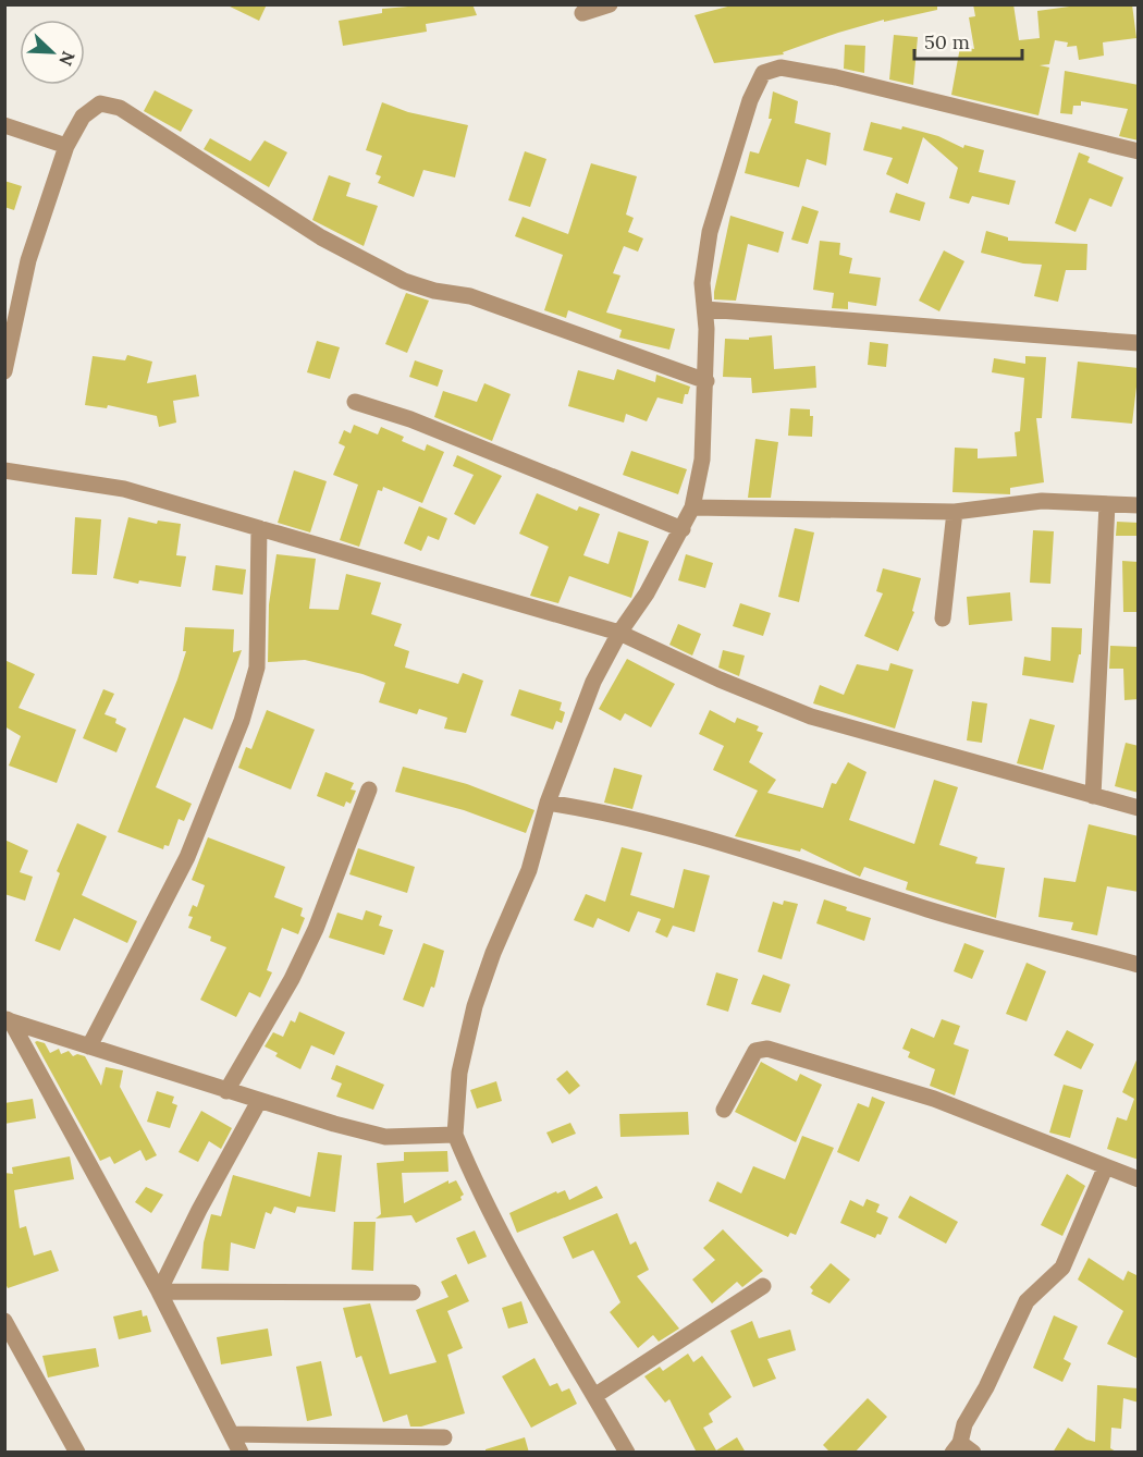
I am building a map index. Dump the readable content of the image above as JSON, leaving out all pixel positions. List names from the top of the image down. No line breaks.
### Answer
{"scale_bar":"50 m","north":"bottom right"}
